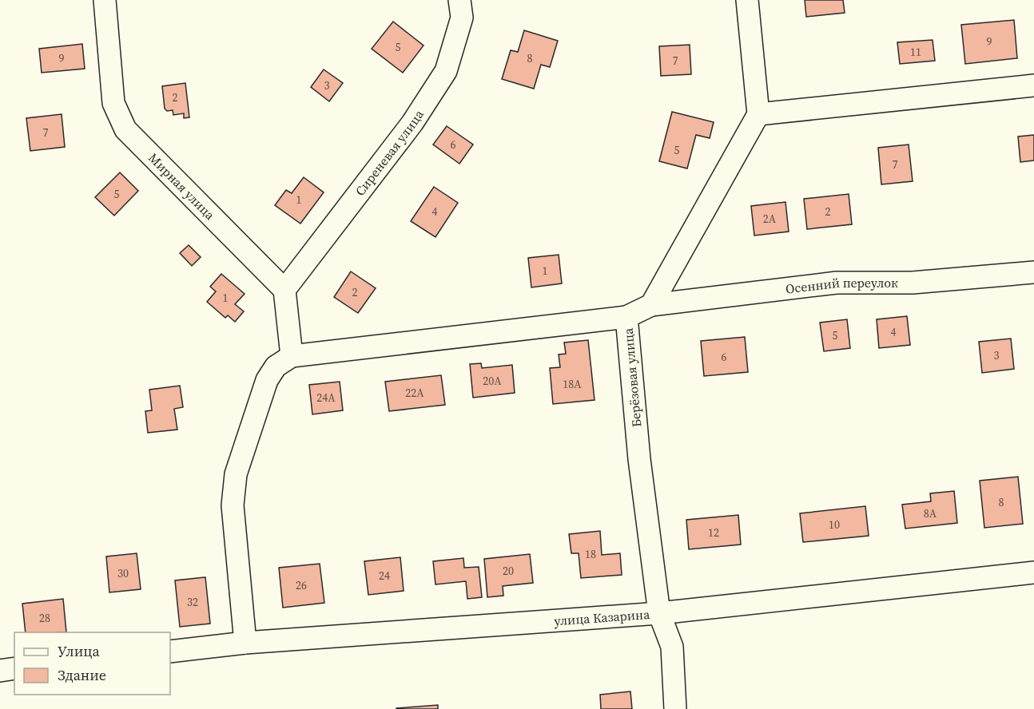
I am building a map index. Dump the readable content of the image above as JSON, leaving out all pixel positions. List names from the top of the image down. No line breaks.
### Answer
{"streets":{"street":["Сиреневая улица","Мирная улица","Осенний переулок","Берёзовая улица","улица Казарина"]},"crossings":[["Сиреневая улица","Мирная улица"],["Осенний переулок","Берёзовая улица"],["Берёзовая улица","улица Казарина"]],"house_numbers":["9","5","11","9","8","7","3","2","7","6","5","7","5","1","4","2","2А","1","2","1","4","5","3","6","20А","18А","22А","24А","8","8А","10","12","18","20","30","24","26","32","28"],"legend":["Улица","Здание"]}
